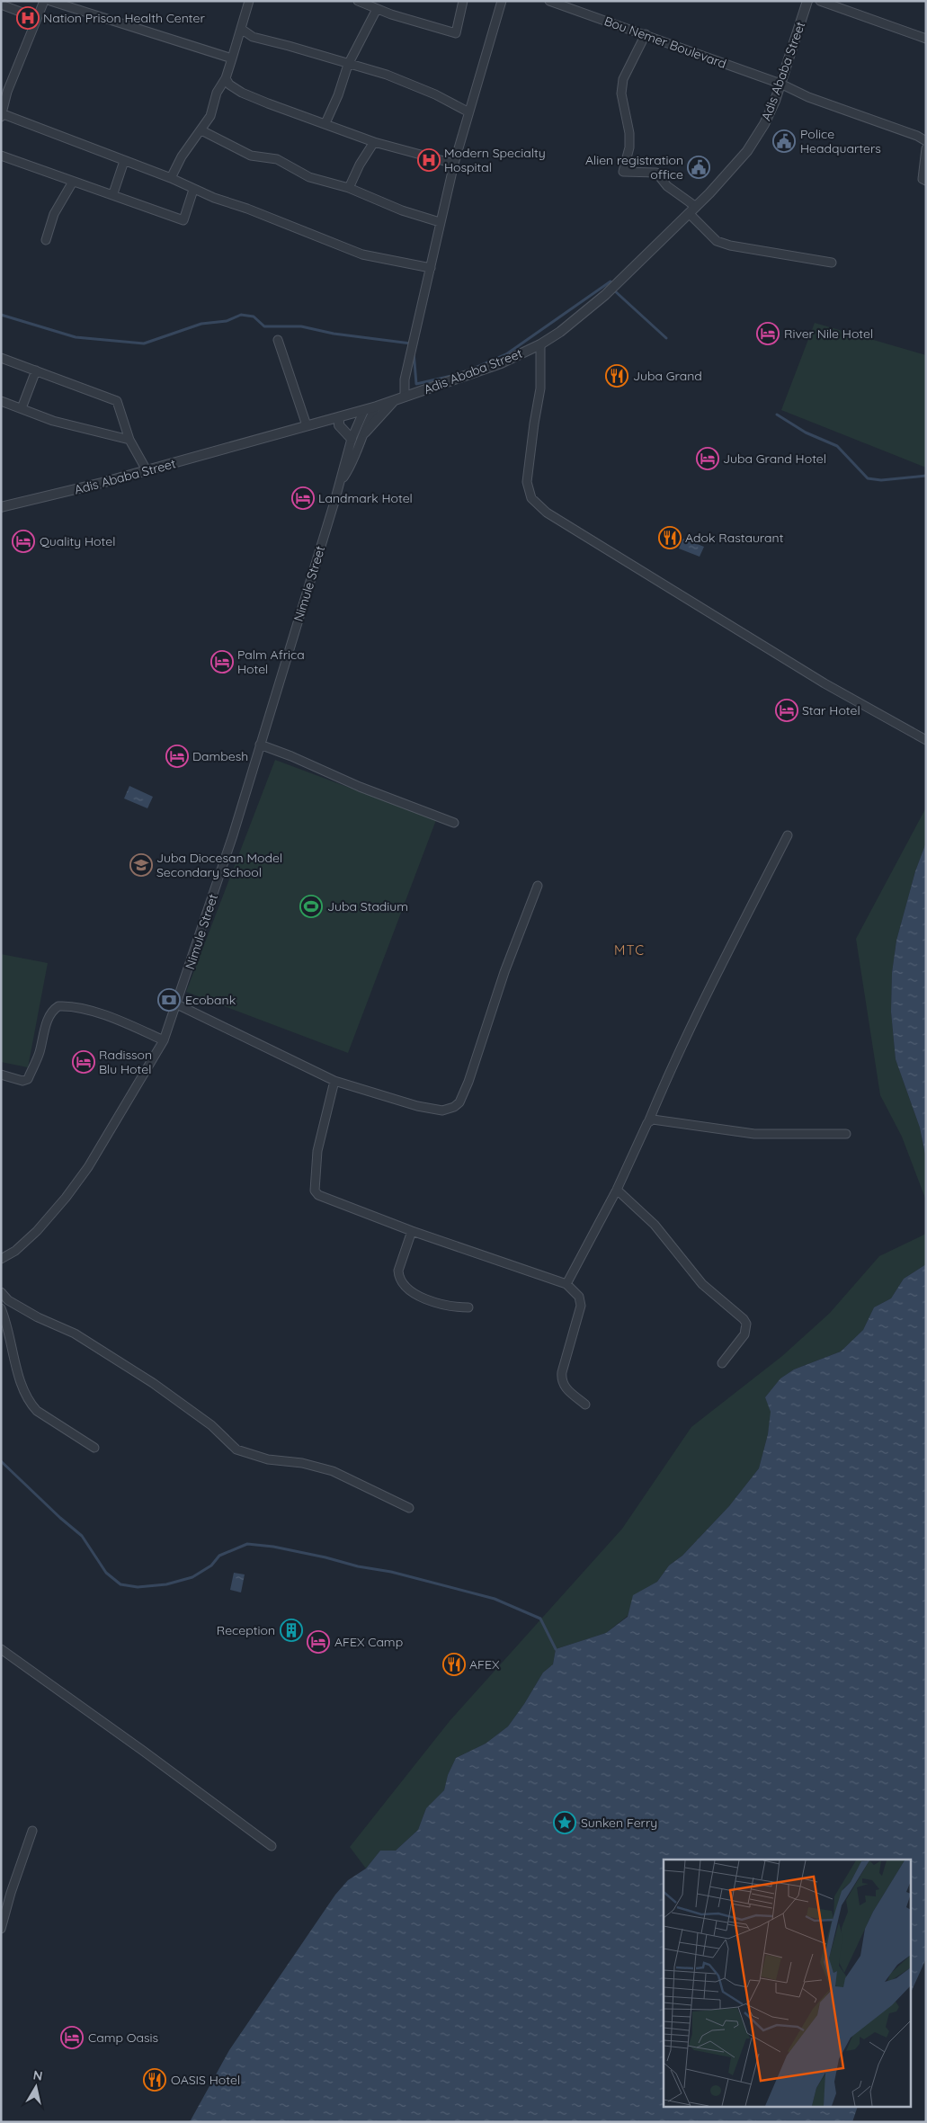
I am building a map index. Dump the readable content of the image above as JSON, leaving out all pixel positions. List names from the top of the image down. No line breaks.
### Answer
{"streets":{"street":["Bou Nemer Boulevard","Adis Ababa Street","Nimule Street"]},"crossings":[["Bou Nemer Boulevard","Adis Ababa Street"],["Adis Ababa Street","Nimule Street"]],"districts":["MTC"],"places":{"hospital":["Nation Prison Health Center","Modern Specialty Hospital"],"public building":["Police Headquarters","Alien registration office"],"hotel":["River Nile Hotel","Juba Grand Hotel","Landmark Hotel","Quality Hotel","Palm Africa Hotel","Star Hotel","Dambesh","Radisson Blu Hotel","AFEX Camp","Camp Oasis"],"restaurant":["Juba Grand","Adok Rastaurant","AFEX","OASIS Hotel"],"school or university":["Juba Diocesan Model Secondary School"],"sports":["Juba Stadium"],"bank":["Ecobank"],"building":["Reception"],"place":["Sunken Ferry"]},"north":"top"}
